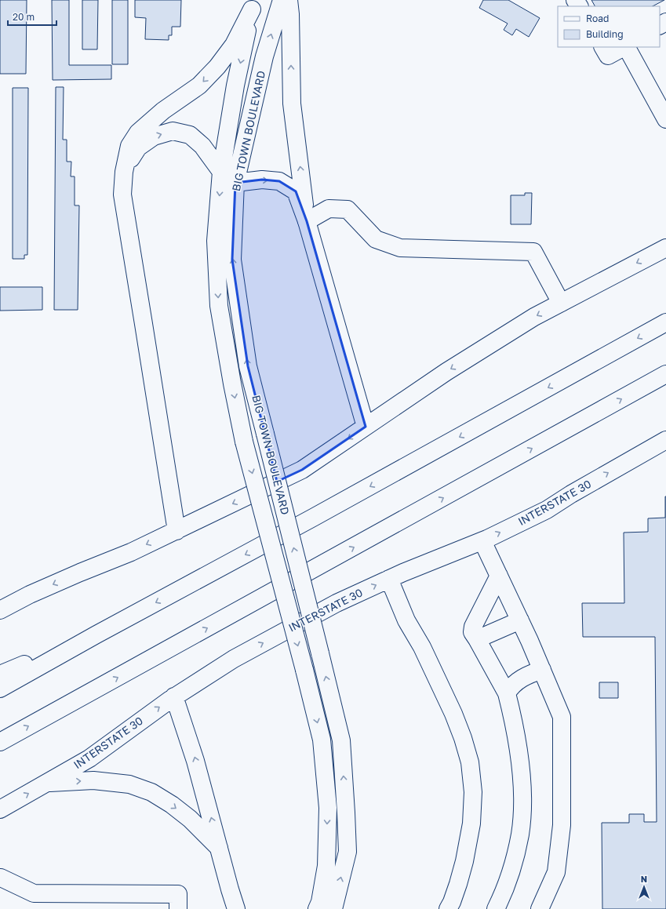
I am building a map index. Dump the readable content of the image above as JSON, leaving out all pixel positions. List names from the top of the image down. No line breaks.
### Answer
{"streets":{"main road":["BIG TOWN BOULEVARD","INTERSTATE 30"]},"legend":["Road","Building"],"scale_bar":"20 m","north":"top"}
